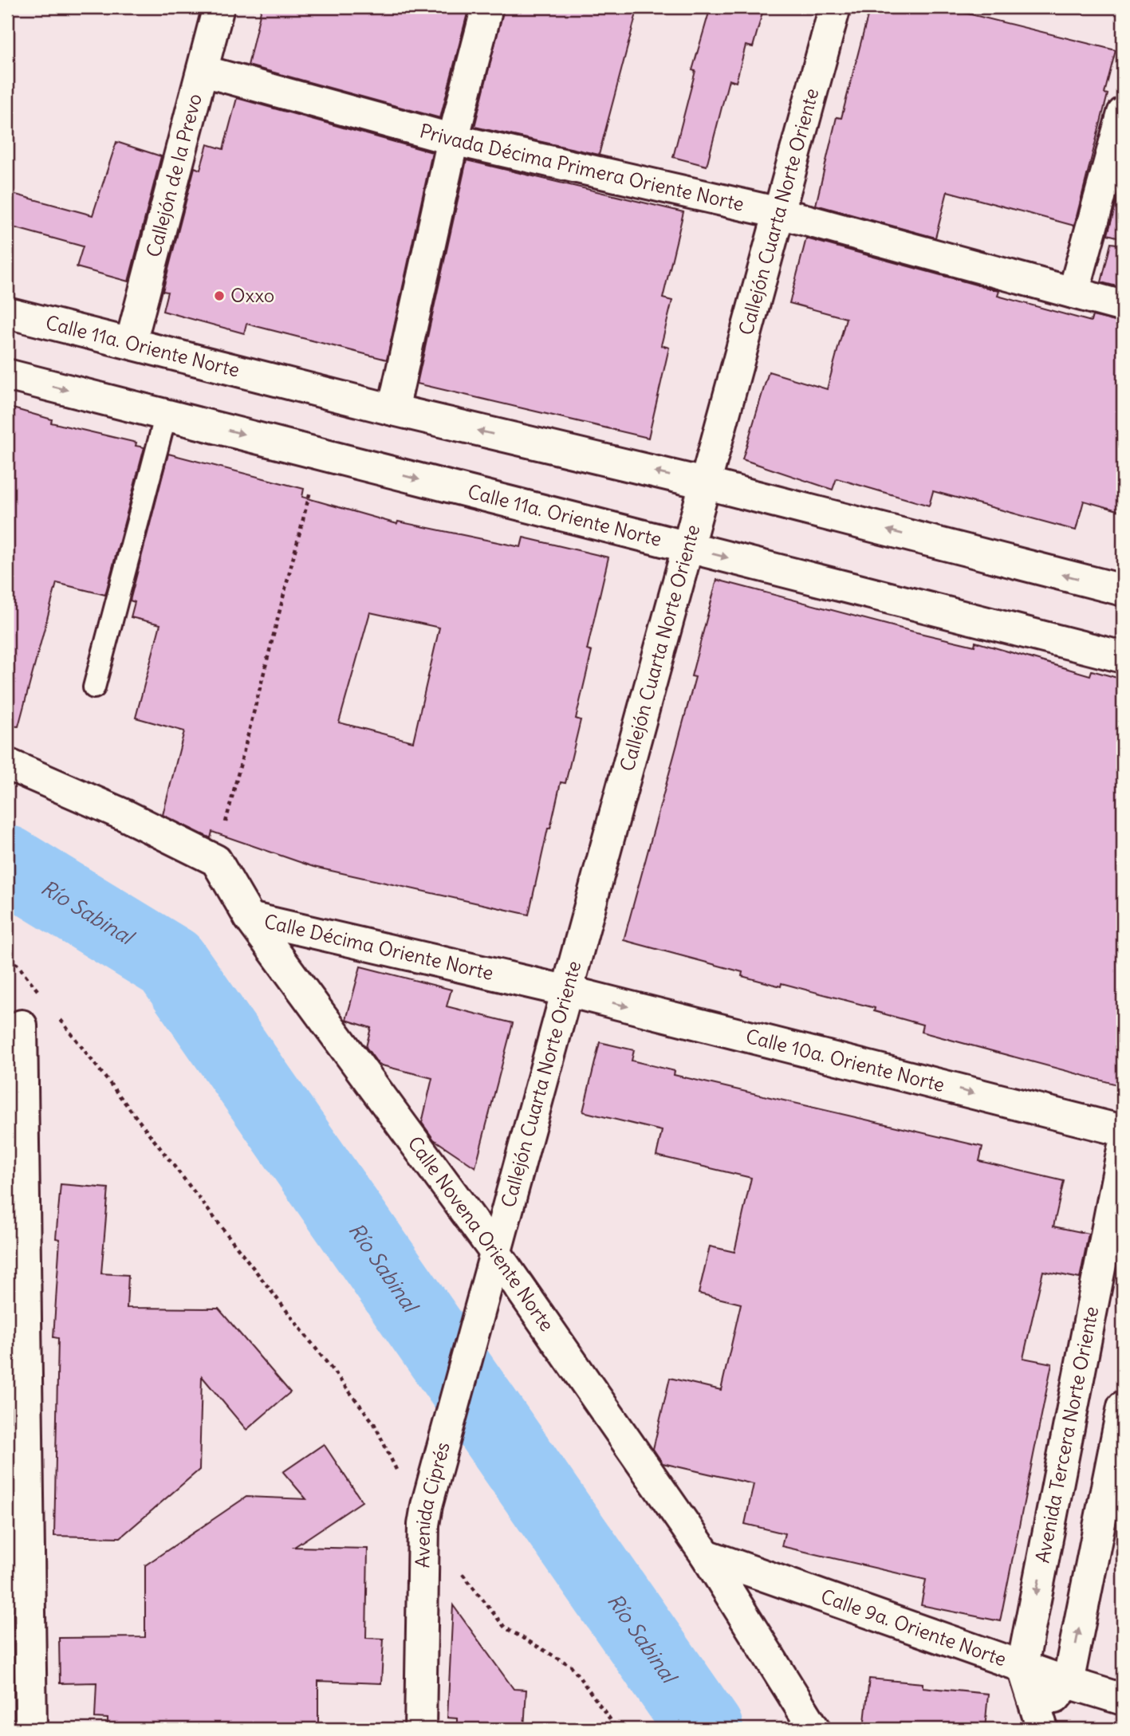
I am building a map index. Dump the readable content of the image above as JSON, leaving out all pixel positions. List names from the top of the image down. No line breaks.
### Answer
{"streets":{"street":["Privada Décima Primera Oriente Norte","Callejón de la Prevo","Callejón Cuarta Norte Oriente","Calle 11a. Oriente Norte","Calle Décima Oriente Norte","Calle 10a. Oriente Norte","Calle Novena Oriente Norte","Avenida Tercera Norte Oriente","Avenida Ciprés","Calle 9a. Oriente Norte"]},"crossings":[["Privada Décima Primera Oriente Norte","Callejón de la Prevo"],["Privada Décima Primera Oriente Norte","Callejón Cuarta Norte Oriente"],["Callejón de la Prevo","Calle 11a. Oriente Norte"],["Callejón Cuarta Norte Oriente","Calle 11a. Oriente Norte"],["Callejón Cuarta Norte Oriente","Calle Décima Oriente Norte"],["Callejón Cuarta Norte Oriente","Calle 10a. Oriente Norte"],["Callejón Cuarta Norte Oriente","Calle Novena Oriente Norte"],["Callejón Cuarta Norte Oriente","Avenida Ciprés"],["Calle Décima Oriente Norte","Calle 10a. Oriente Norte"],["Calle Décima Oriente Norte","Calle Novena Oriente Norte"],["Calle Novena Oriente Norte","Calle 9a. Oriente Norte"],["Avenida Tercera Norte Oriente","Calle 9a. Oriente Norte"]],"one_way":["Calle 10a. Oriente Norte"],"water":["Río Sabinal"],"places":["Oxxo"]}
